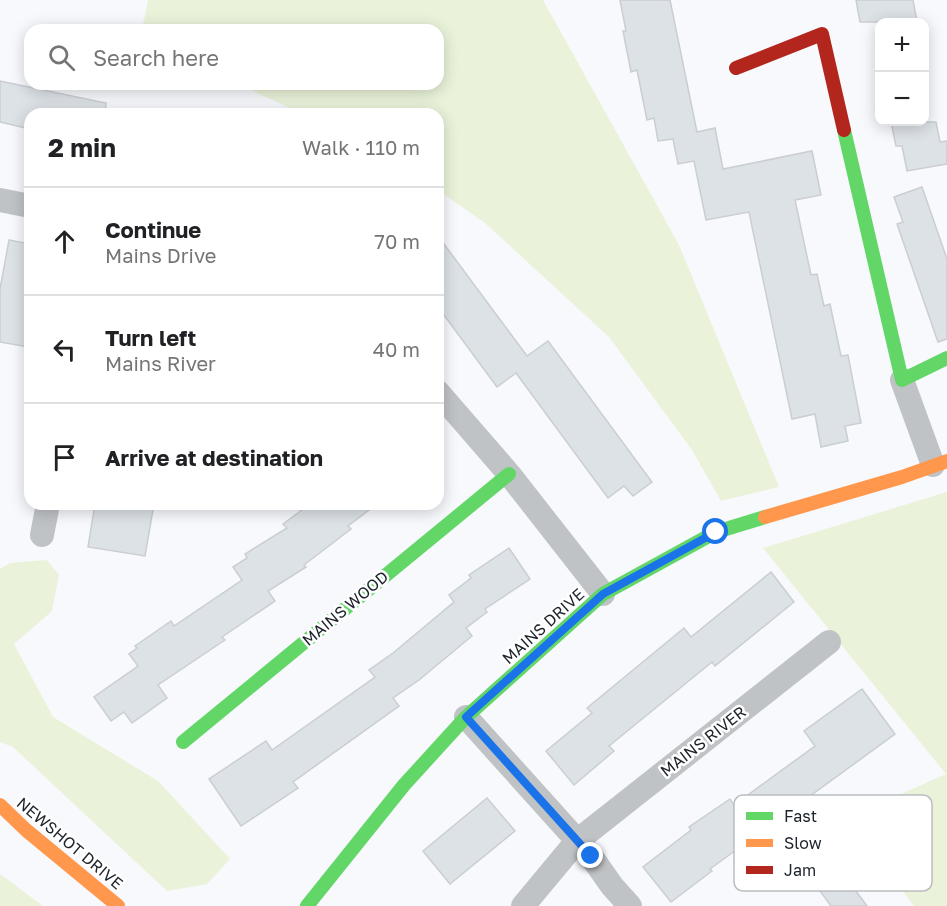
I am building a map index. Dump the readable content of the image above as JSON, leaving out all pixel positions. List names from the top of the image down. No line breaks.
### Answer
{"streets":{"street":["MAINS WOOD","MAINS DRIVE","MAINS RIVER","NEWSHOT DRIVE"]},"legend":["Fast","Slow","Jam"],"page":{"map_buttons":["+","−"],"search":"Search here","heading":["2 min","Walk · 110 m"],"list":[["Continue","Mains Drive","70 m"],["Turn left","Mains River","40 m"],"Arrive at destination"]}}
